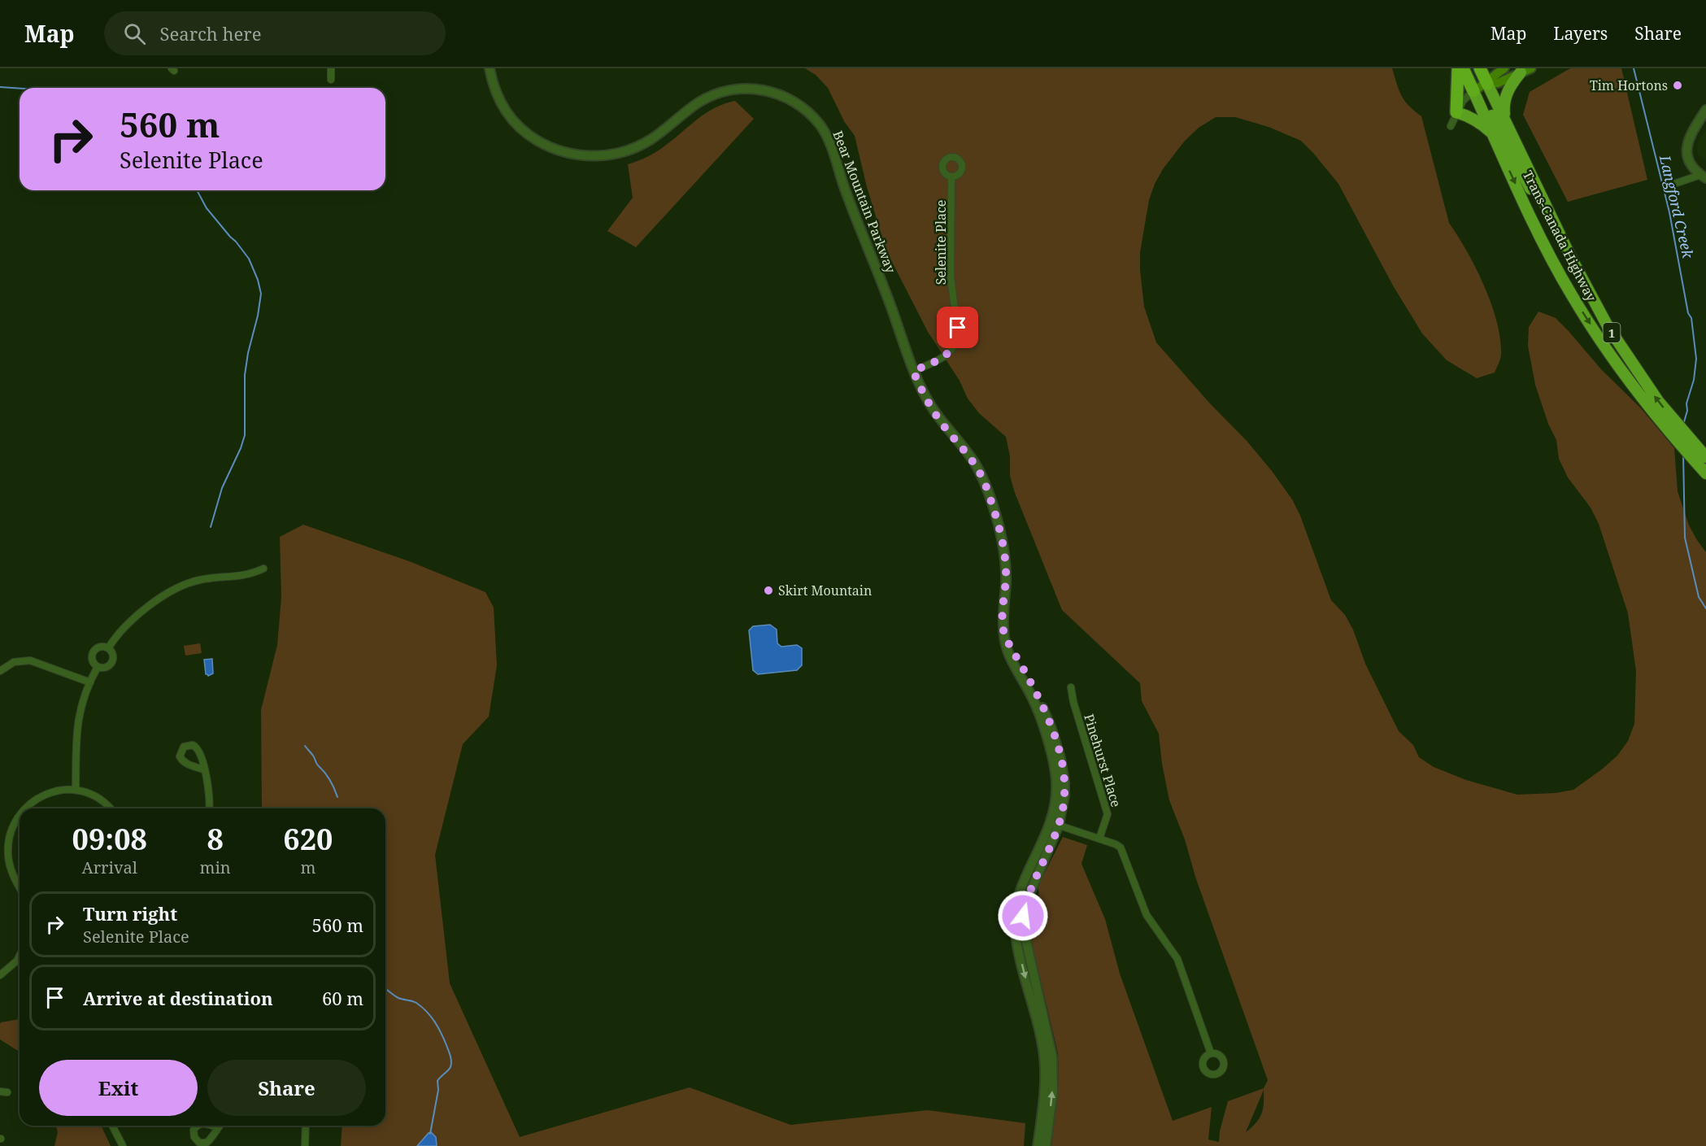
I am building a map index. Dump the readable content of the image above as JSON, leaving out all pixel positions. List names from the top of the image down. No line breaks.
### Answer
{"streets":{"highway":["Trans-Canada Highway","1"],"street":["Bear Mountain Parkway","Selenite Place","Pinehurst Place"]},"crossings":[["Bear Mountain Parkway","Selenite Place"]],"water":["Langford Creek"],"places":["Tim Hortons","Skirt Mountain"],"page":{"header":"Map","search":"Search here","nav":["Map","Layers","Share"],"turn":["560 m","Selenite Place"],"eta":["09:08","Arrival","8","min","620","m"],"list":[{"name":"Turn right","note":"Selenite Place","value":"560 m"},{"name":"Arrive at destination","value":"60 m"}],"buttons":["Exit","Share"]}}
